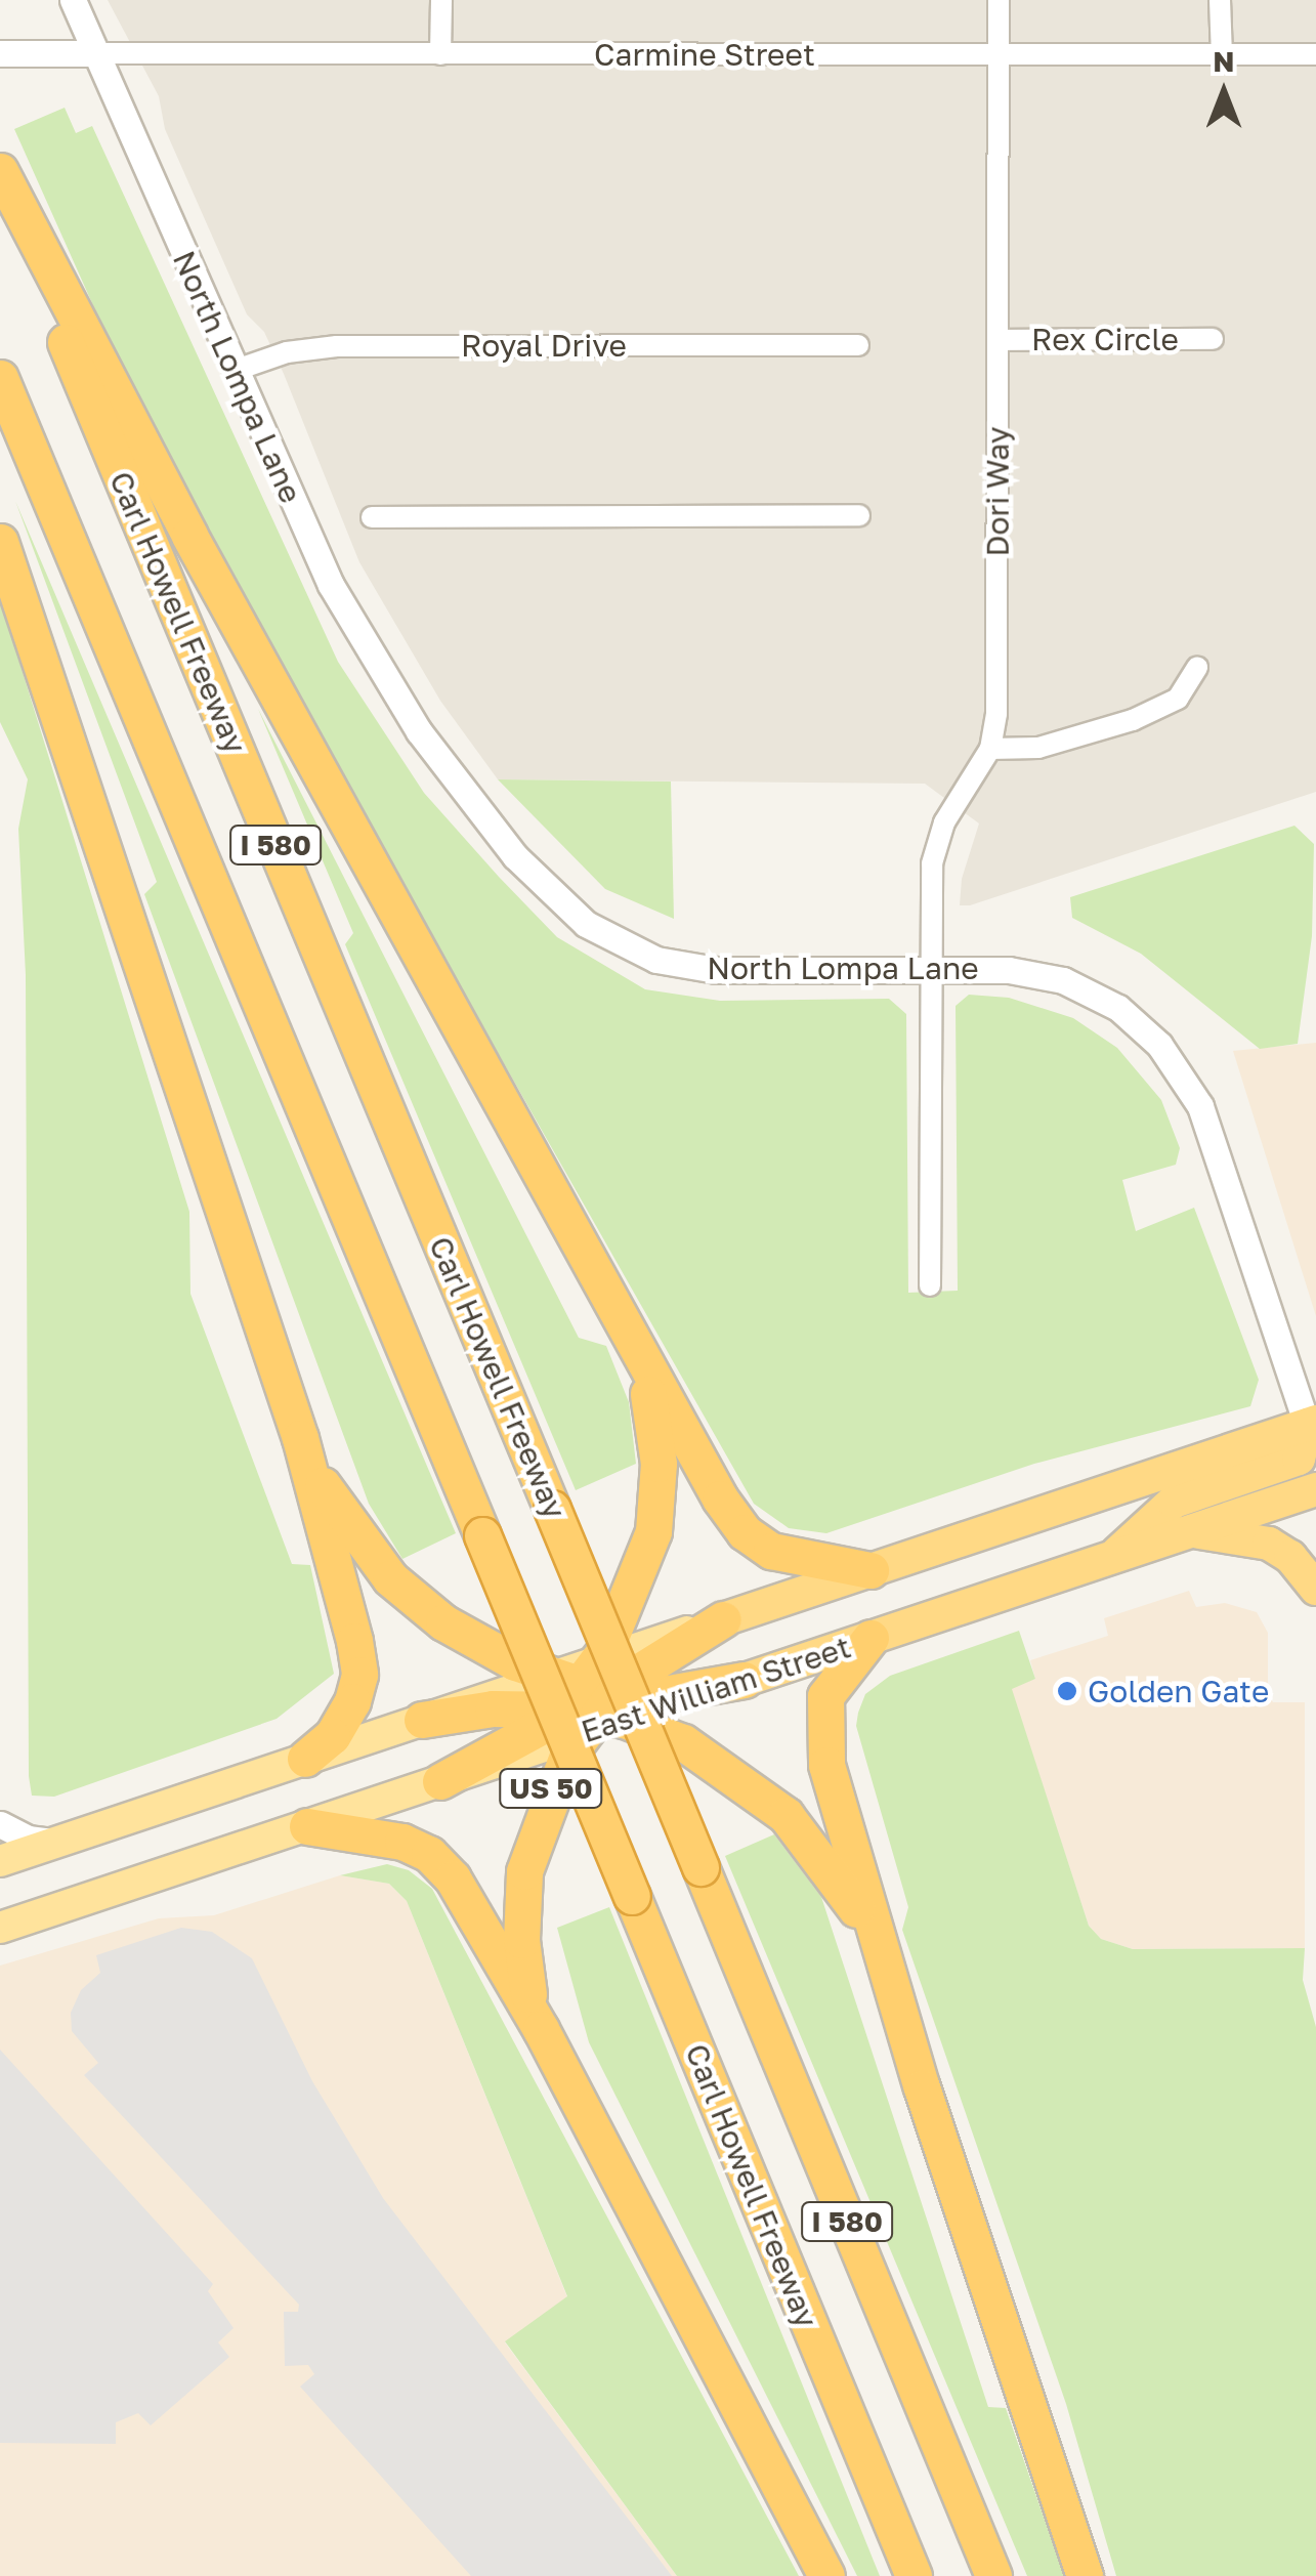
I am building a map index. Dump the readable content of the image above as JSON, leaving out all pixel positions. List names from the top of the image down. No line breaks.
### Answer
{"streets":{"highway":["Carl Howell Freeway","I 580","East William Street","US 50"],"street":["Carmine Street","Rex Circle","Royal Drive","North Lompa Lane","Dori Way"]},"crossings":[["Carmine Street","North Lompa Lane"],["Carmine Street","Dori Way"],["Rex Circle","Dori Way"],["Royal Drive","North Lompa Lane"],["North Lompa Lane","Dori Way"],["North Lompa Lane","East William Street"],["East William Street","US 50"]],"places":["Golden Gate"],"north":"top"}
